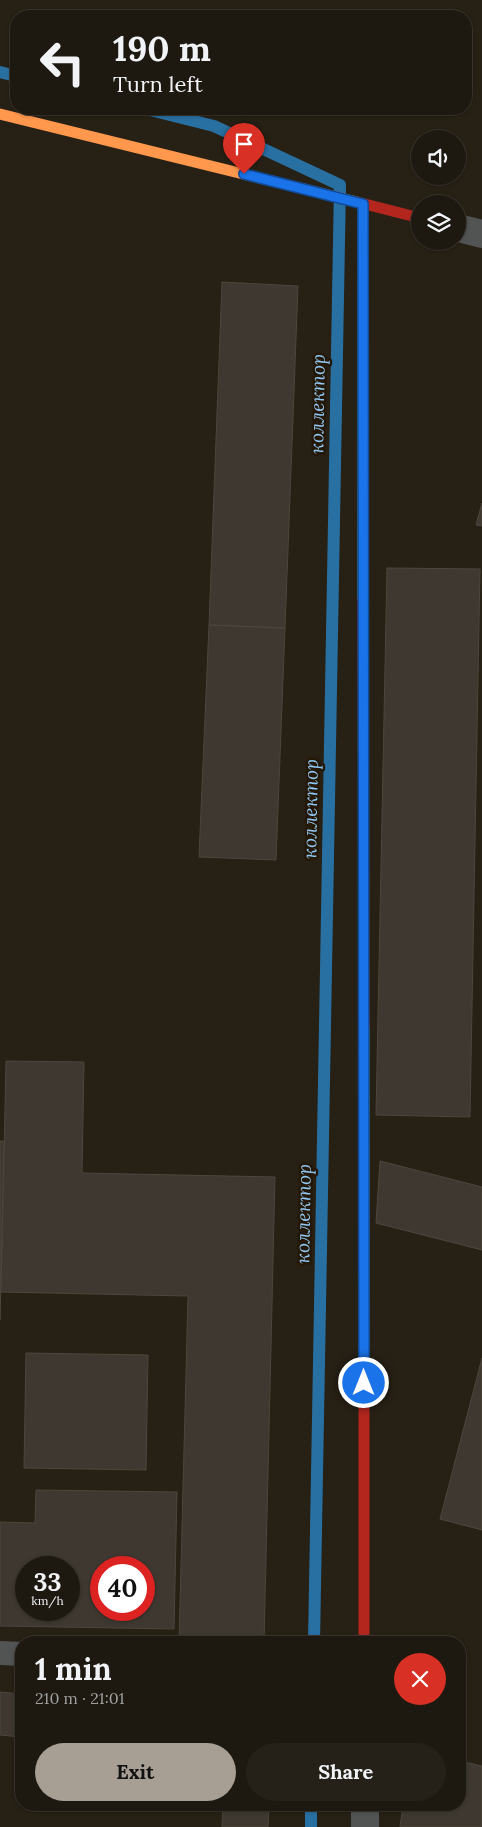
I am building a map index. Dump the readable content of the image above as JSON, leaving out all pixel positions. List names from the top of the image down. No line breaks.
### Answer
{"water":["коллектор"],"page":{"turn":["190 m","Turn left"],"speed":"33 km/h","limit":"40","heading":["1 min","210 m · 21:01"],"buttons":["Exit","Share"]}}
